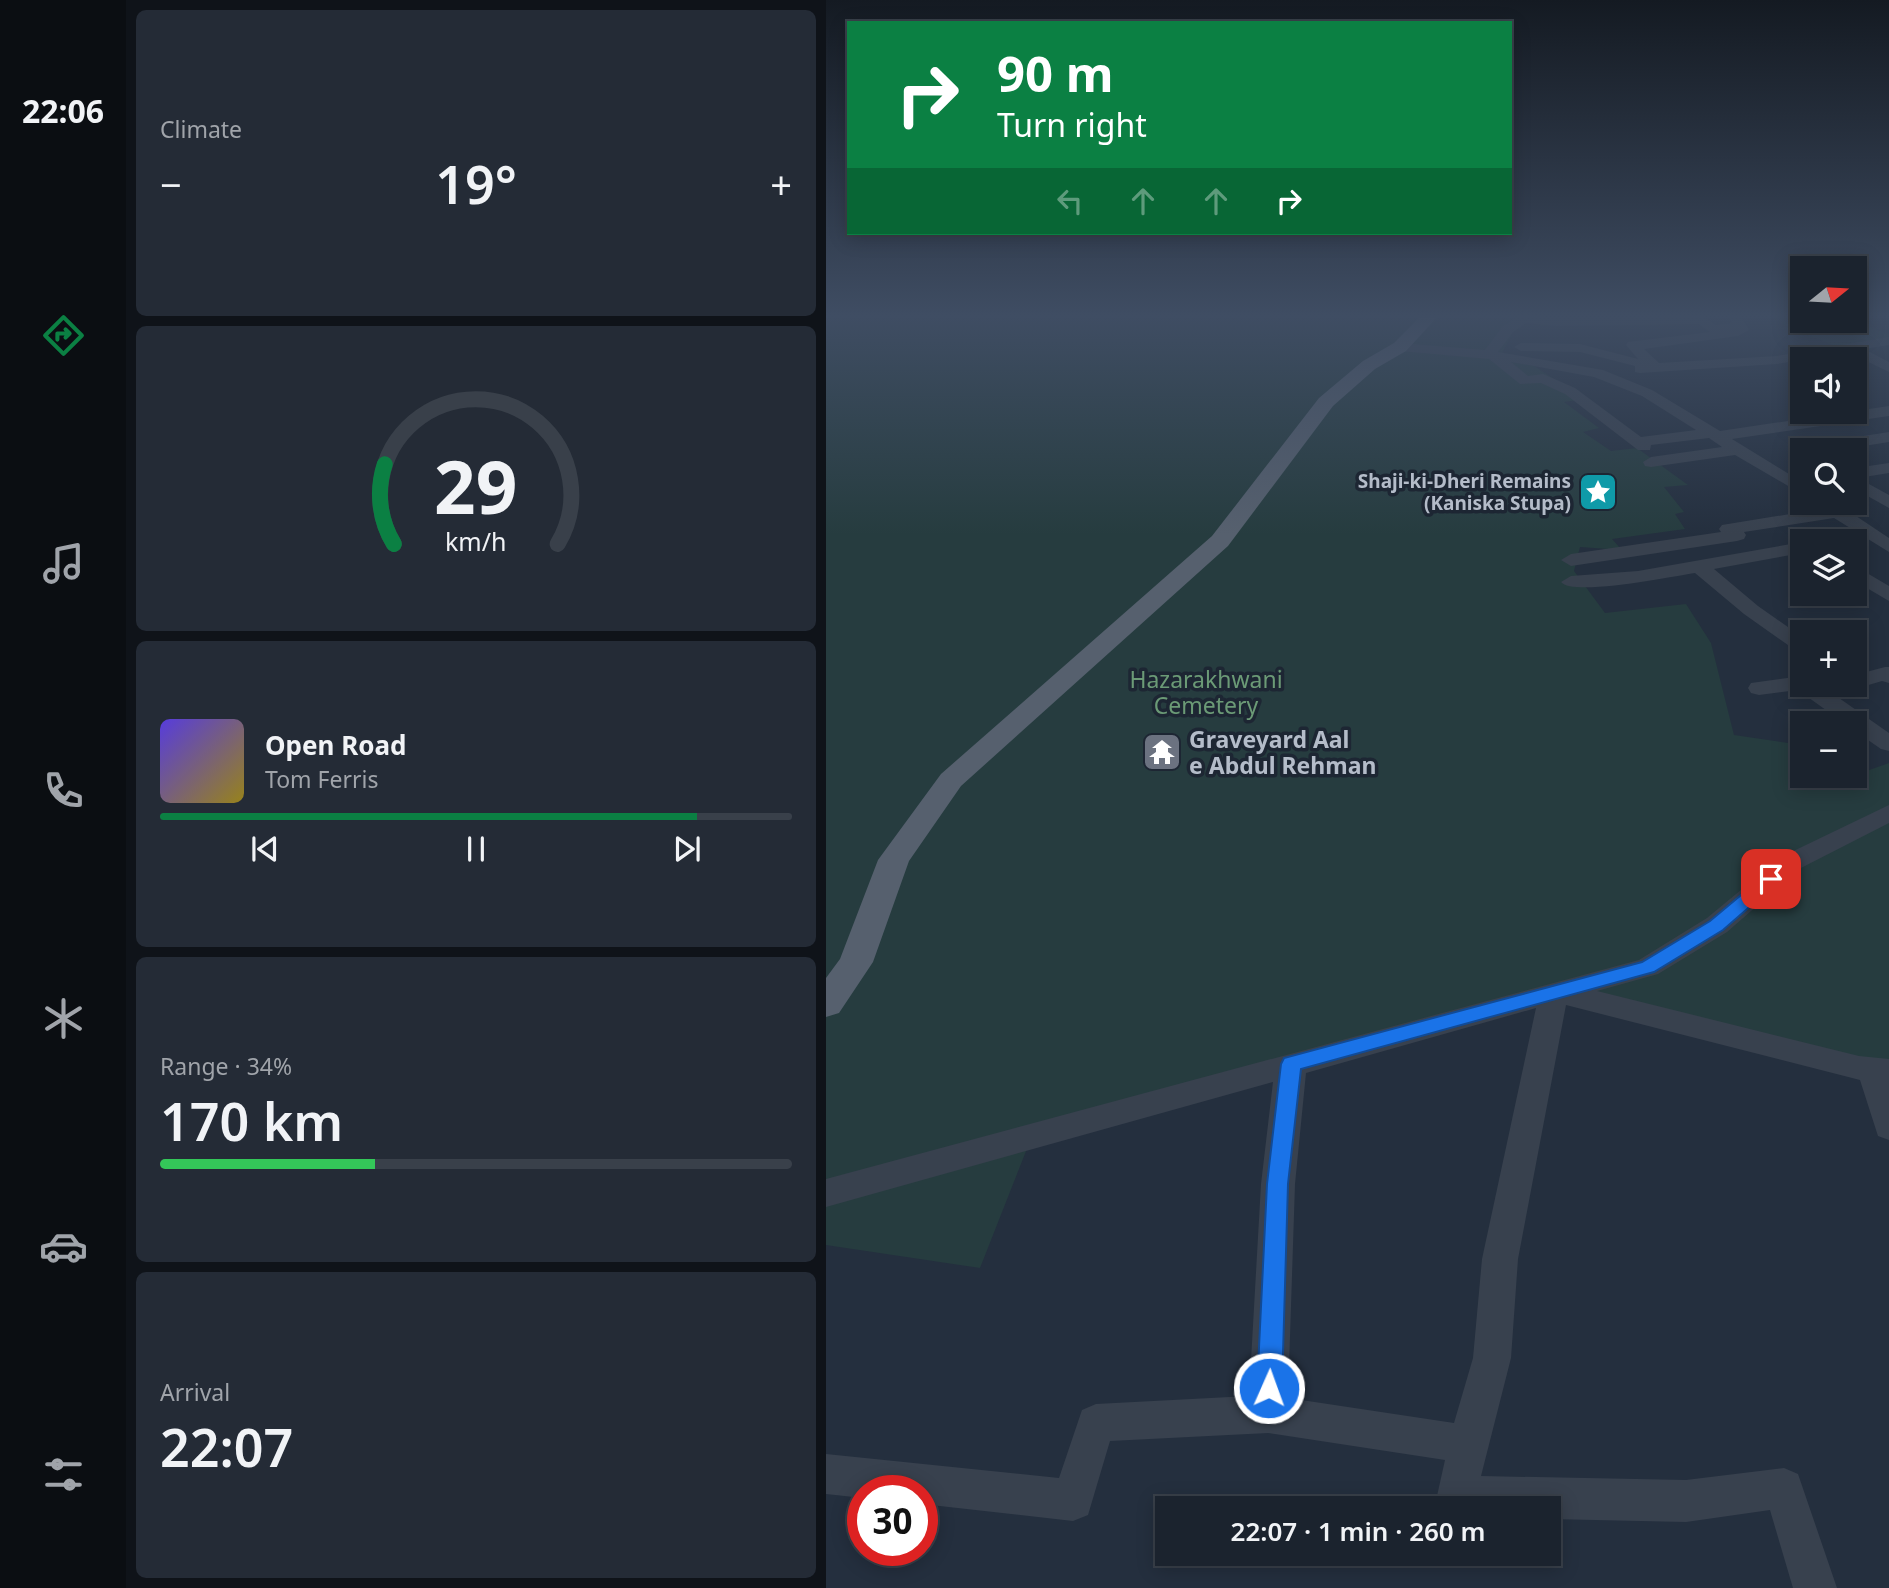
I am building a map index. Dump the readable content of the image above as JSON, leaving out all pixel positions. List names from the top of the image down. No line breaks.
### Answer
{"parks":["Hazarakhwani Cemetery"],"places":{"place":["Shaji-ki-Dheri Remains (Kaniska Stupa)"],"temple":["Graveyard Aal e Abdul Rehman"]},"north":"right","page":{"tabs":"22:06","tile":["Climate",["Range · 34%","170 km"],["Arrival","22:07"]],"turn":["90 m","Turn right"],"heat":["−","19°","+"],"map_buttons":["+","−"],"song":["Open Road","Tom Ferris"],"limit":"30","trip":"22:07 · 1 min · 260 m","gauge":["29","km/h"]}}
